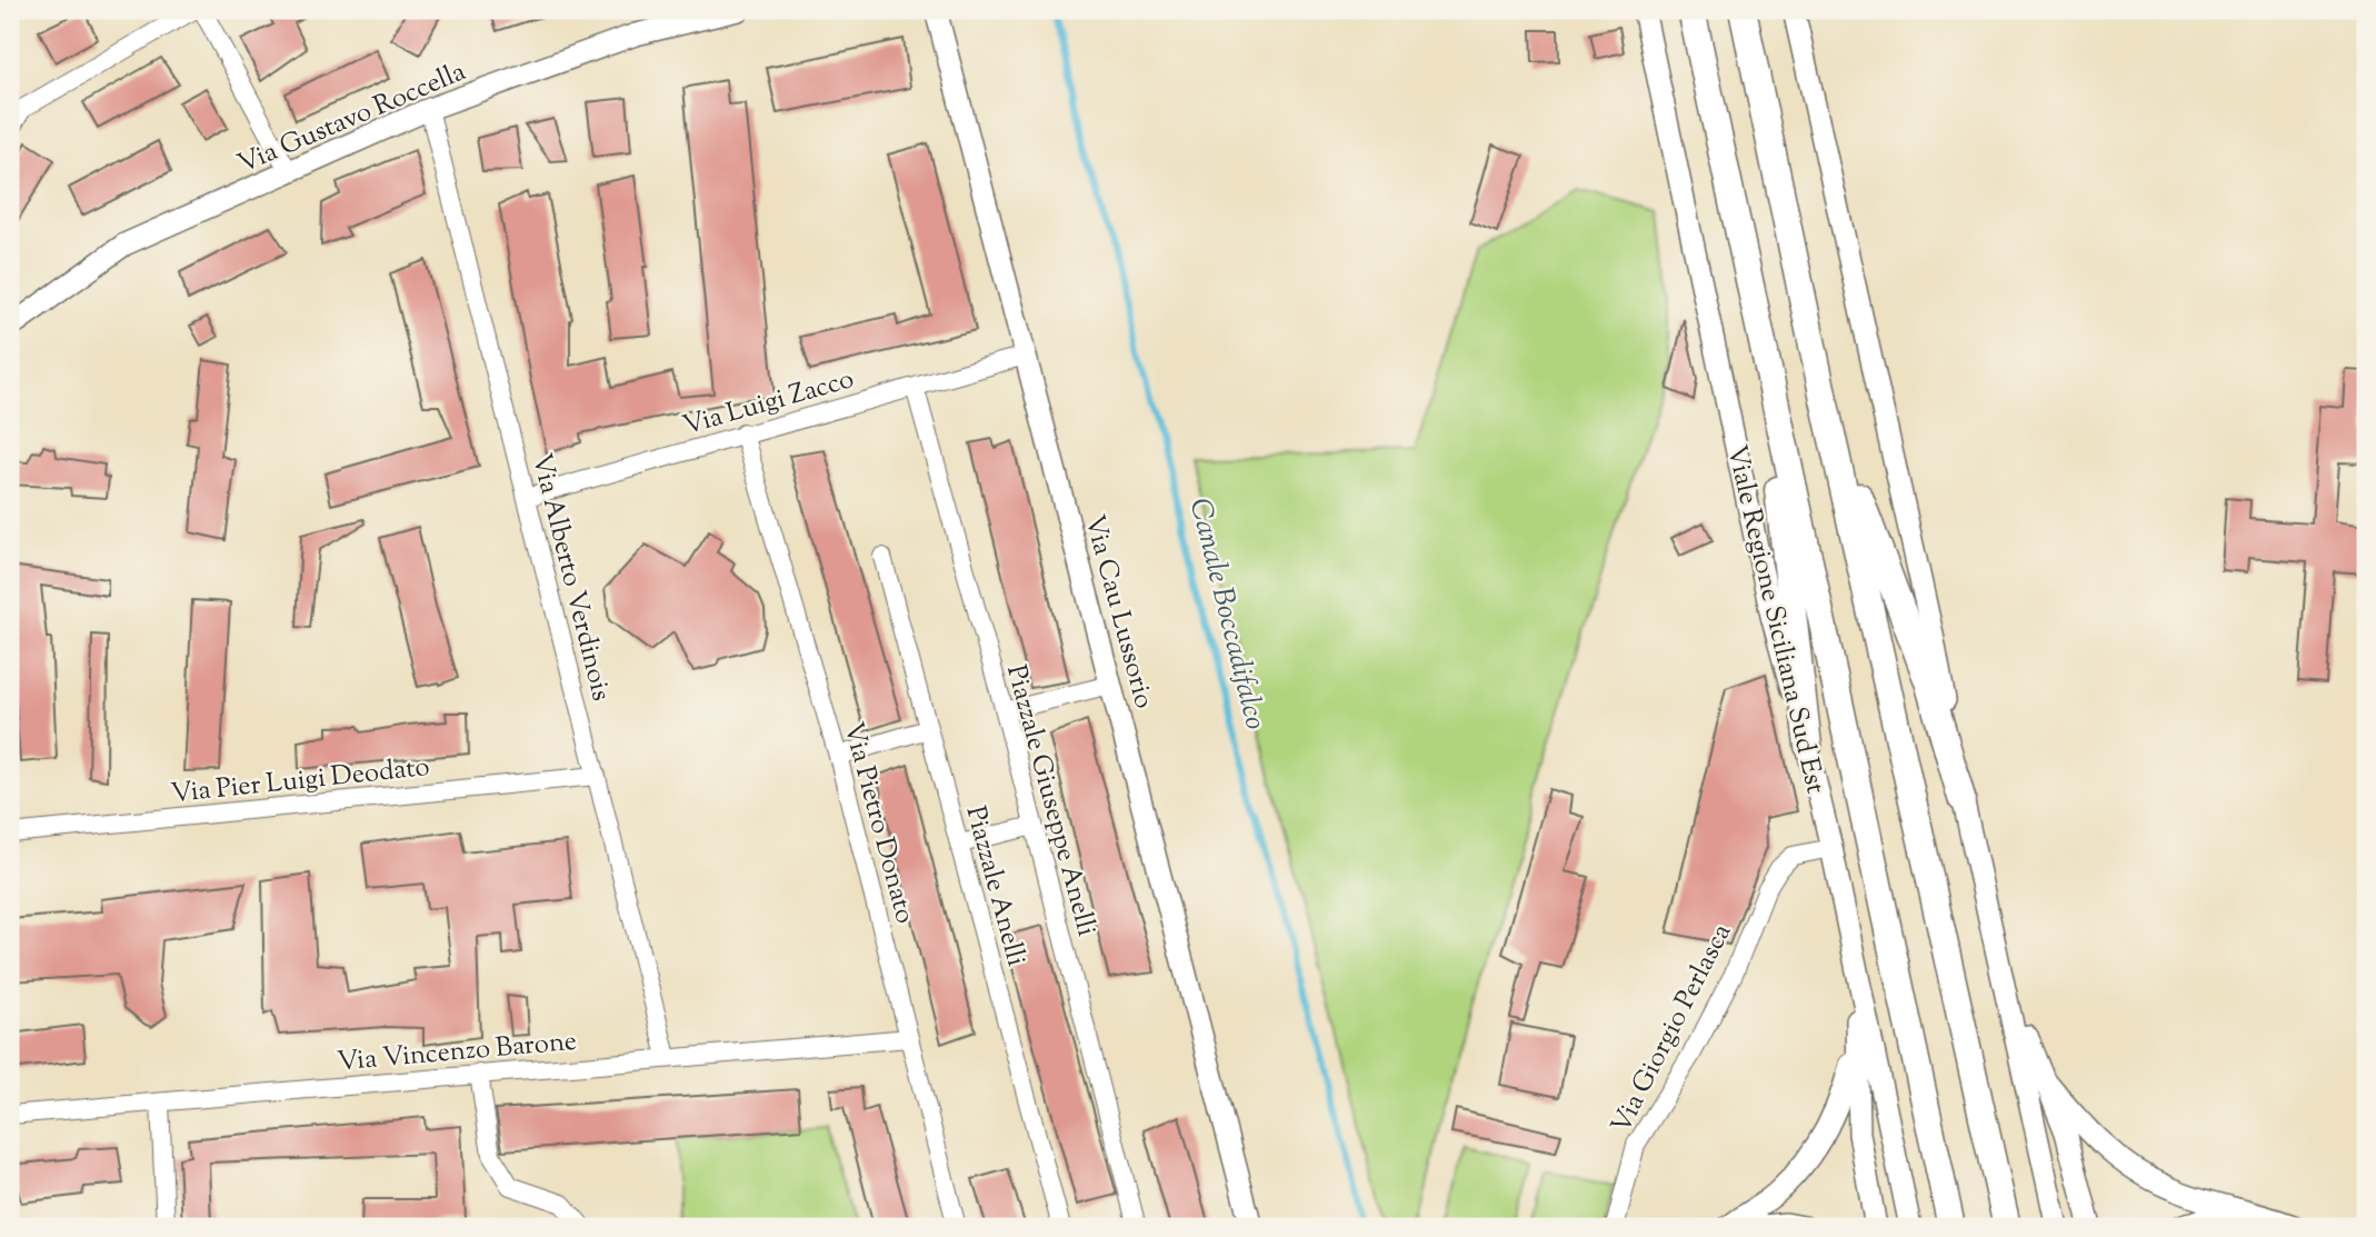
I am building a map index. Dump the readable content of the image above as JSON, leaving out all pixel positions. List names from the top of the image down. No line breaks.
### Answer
{"streets":{"main road":["Viale Regione Siciliana Sud Est"],"street":["Via Gustavo Roccella","Via Luigi Zacco","Via Alberto Verdinois","Via Cau Lussorio","Via Pier Luigi Deodato","Piazzale Giuseppe Anelli","Via Pietro Donato","Piazzale Anelli","Via Giorgio Perlasca","Via Vincenzo Barone"]},"crossings":[["Via Gustavo Roccella","Via Alberto Verdinois"],["Via Luigi Zacco","Via Alberto Verdinois"],["Via Luigi Zacco","Via Cau Lussorio"],["Via Luigi Zacco","Piazzale Giuseppe Anelli"],["Via Luigi Zacco","Via Pietro Donato"],["Via Alberto Verdinois","Via Pier Luigi Deodato"],["Via Alberto Verdinois","Via Vincenzo Barone"],["Viale Regione Siciliana Sud Est","Via Giorgio Perlasca"],["Via Pietro Donato","Via Vincenzo Barone"]],"water":["Canale Boccadifalco"]}
